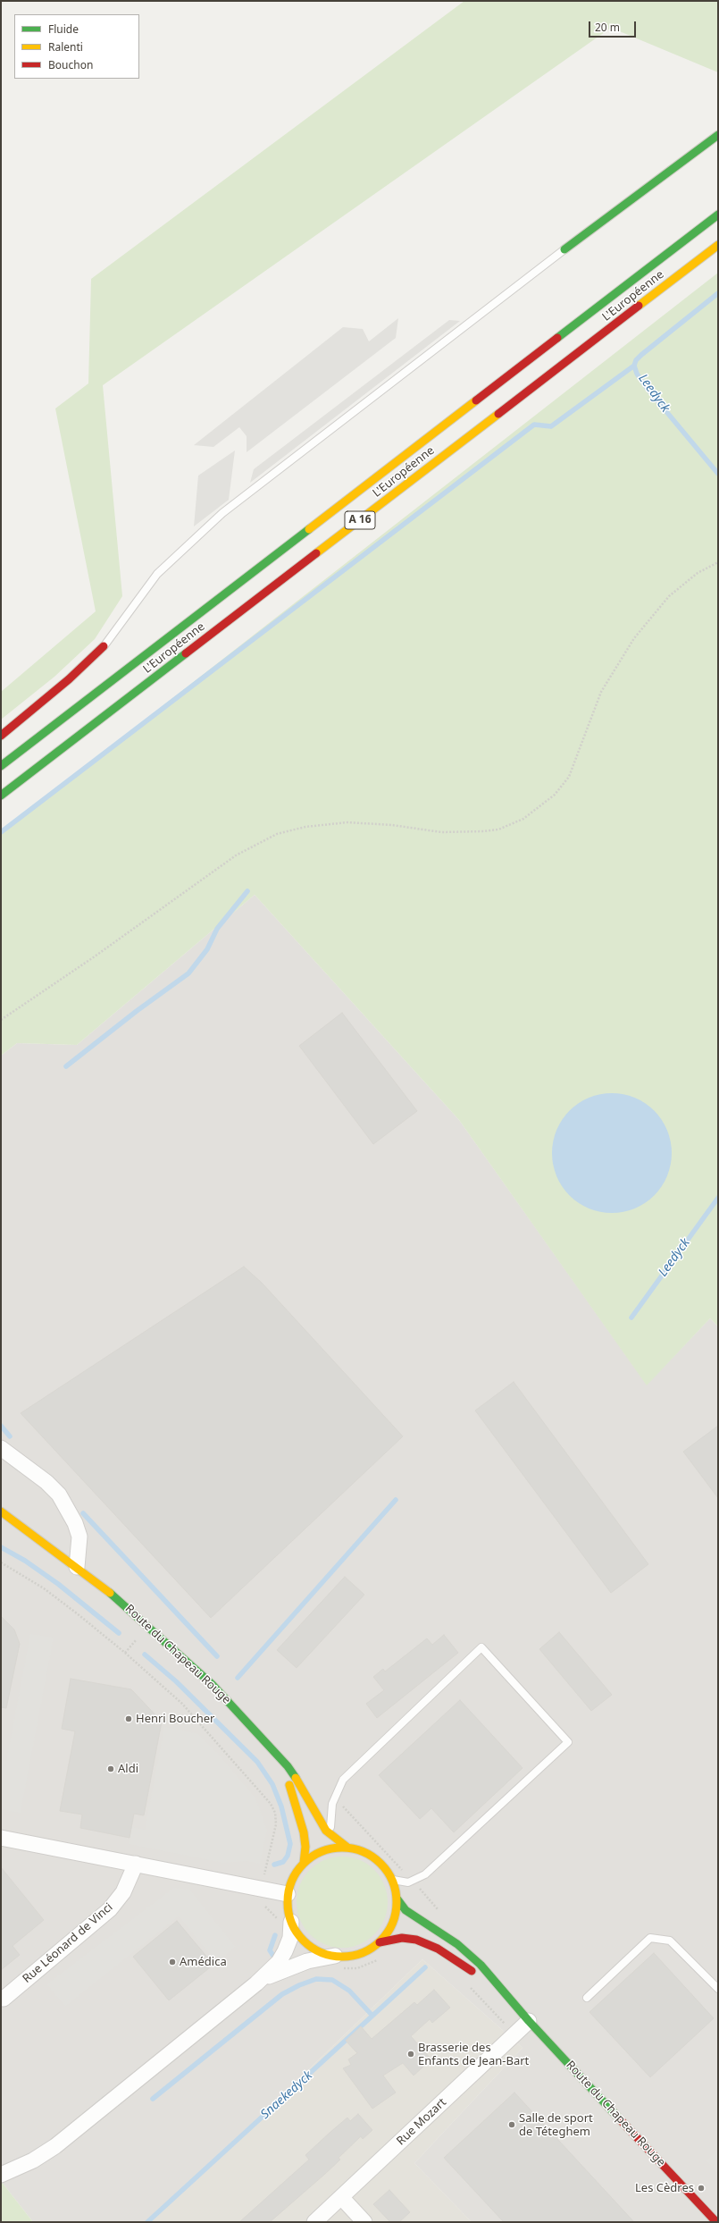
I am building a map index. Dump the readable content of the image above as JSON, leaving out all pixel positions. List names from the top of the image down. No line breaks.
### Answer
{"streets":{"main road":["L'Européenne","A 16","Route du Chapeau Rouge"],"street":["Rue Léonard de Vinci","Rue Mozart"]},"crossings":[["Route du Chapeau Rouge","Rue Mozart"]],"water":["Leedyck","Snaekedyck"],"places":["Henri Boucher","Aldi","Amédica","Brasserie des Enfants de Jean-Bart","Salle de sport de Téteghem","Les Cèdres"],"legend":["Fluide","Ralenti","Bouchon"],"scale_bar":"20 m"}
